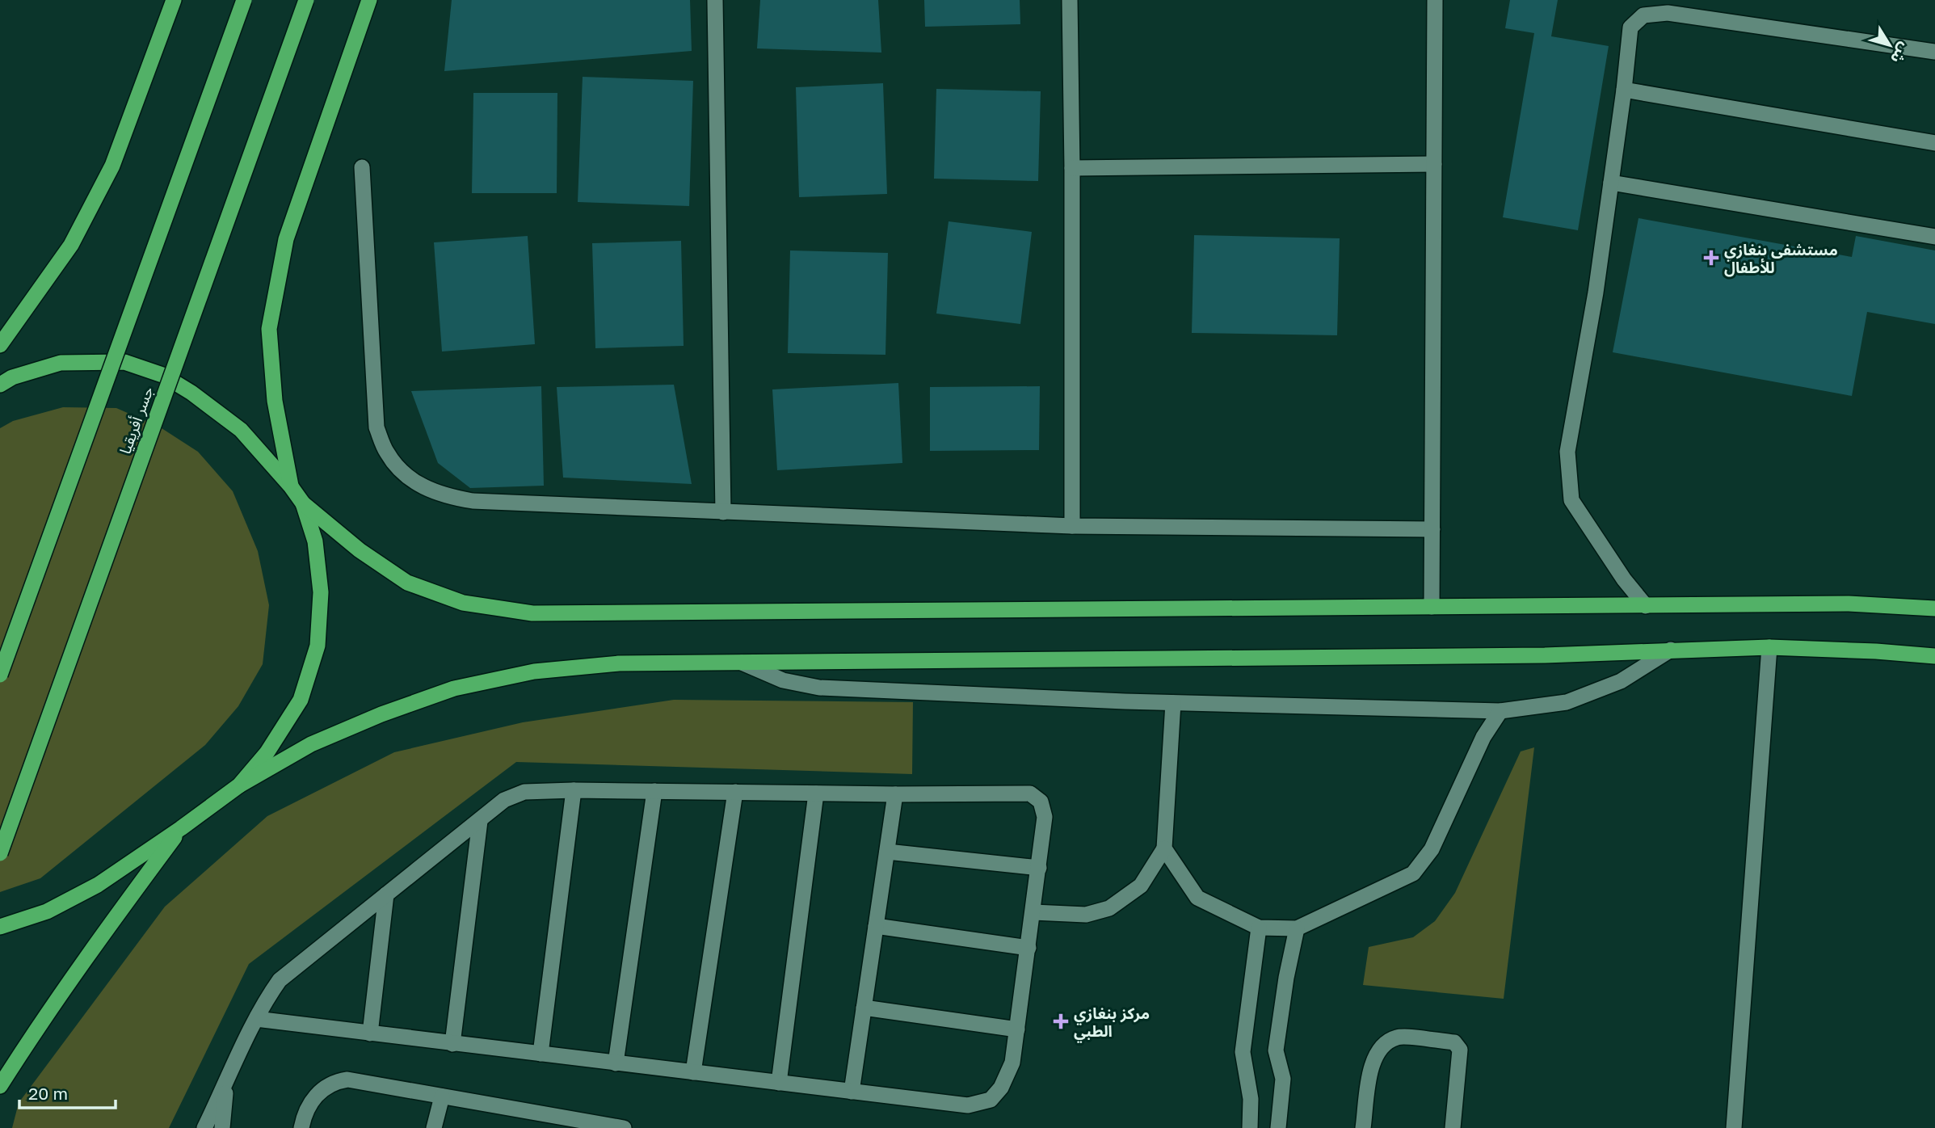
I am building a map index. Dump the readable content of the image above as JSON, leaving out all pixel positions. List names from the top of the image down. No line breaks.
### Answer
{"streets":{"highway":["جسر أفريقيا"]},"places":{"health":["مستشفى بنغازي للأطفال","مركز بنغازي الطبي"]},"scale_bar":"20 m","north":"bottom right"}
